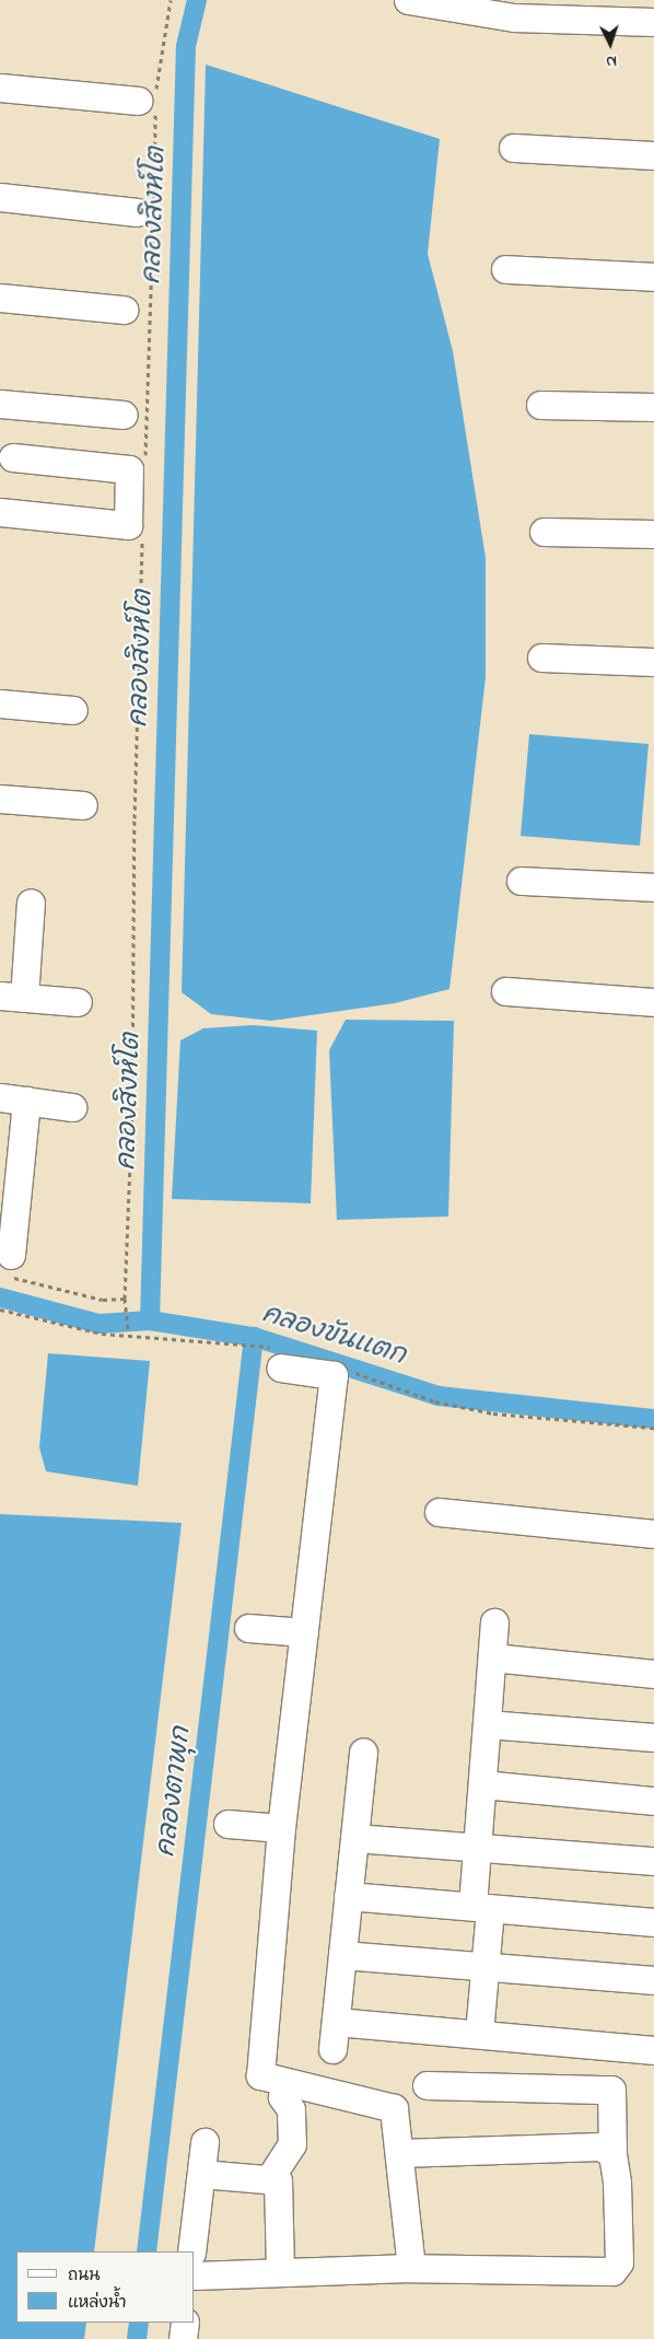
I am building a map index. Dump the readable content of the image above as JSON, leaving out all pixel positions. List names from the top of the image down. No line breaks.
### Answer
{"water":["คลองสิงห์โต","คลองขันแตก","คลองตาพุก"],"legend":["ถนน","แหล่งน้ำ"],"north":"bottom"}
